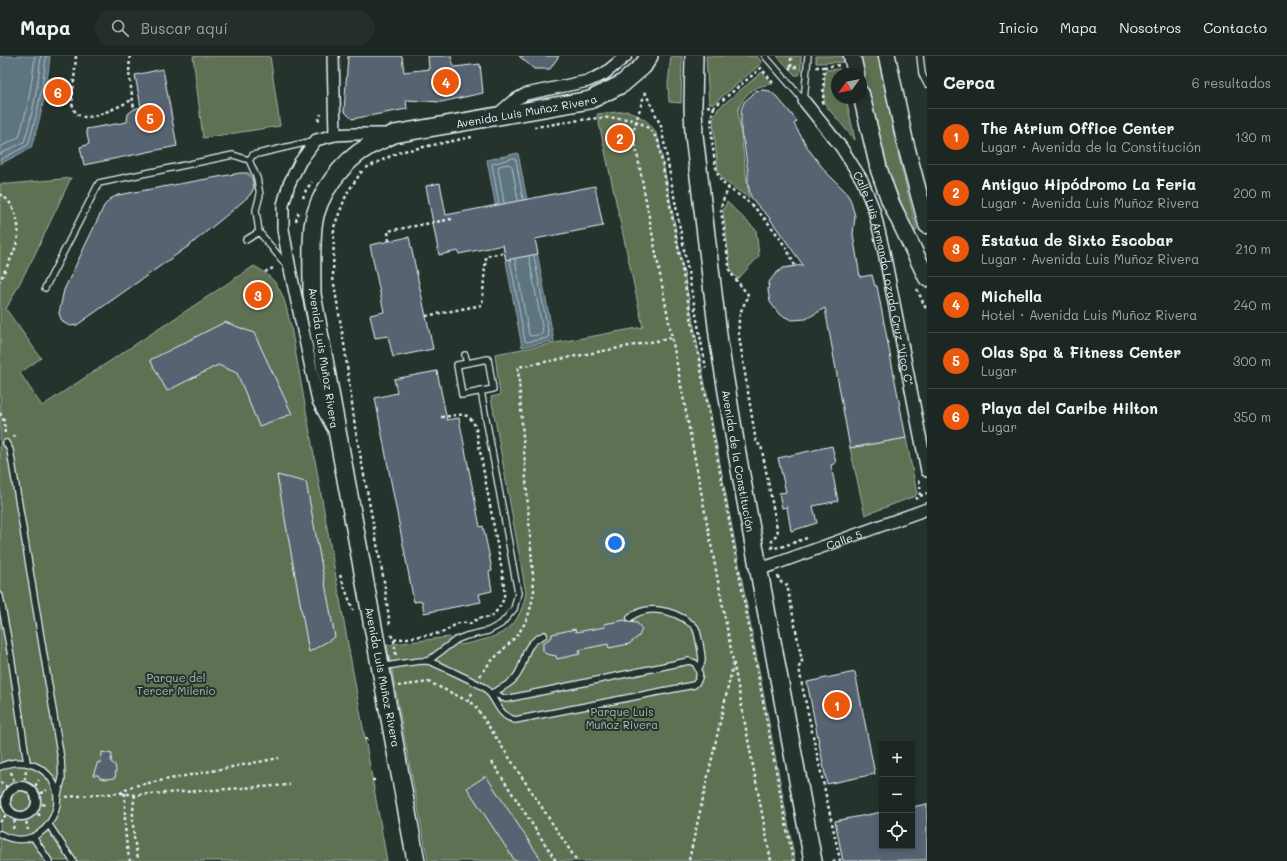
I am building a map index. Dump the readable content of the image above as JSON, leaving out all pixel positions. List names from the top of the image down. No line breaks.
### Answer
{"streets":{"main road":["Avenida Luis Muñoz Rivera","Avenida de la Constitución"],"street":["Calle Luis Armando Lozada Cruz \"Vico C\"","Calle 5"]},"crossings":[["Avenida de la Constitución","Calle 5"]],"parks":["Parque del Tercer Milenio","Parque Luis Muñoz Rivera"],"north":"bottom left","page":{"header":"Mapa","search":"Buscar aquí","nav":["Inicio","Mapa","Nosotros","Contacto"],"heading":["Cerca","6 resultados"],"pins":["4","6","5","2","3","1"],"list":[{"mark":"1","name":"The Atrium Office Center","note":"Lugar · Avenida de la Constitución","value":"130 m"},{"mark":"2","name":"Antiguo Hipódromo La Feria","note":"Lugar · Avenida Luis Muñoz Rivera","value":"200 m"},{"mark":"3","name":"Estatua de Sixto Escobar","note":"Lugar · Avenida Luis Muñoz Rivera","value":"210 m"},{"mark":"4","name":"Michella","note":"Hotel · Avenida Luis Muñoz Rivera","value":"240 m"},{"mark":"5","name":"Olas Spa & Fitness Center","note":"Lugar","value":"300 m"},{"mark":"6","name":"Playa del Caribe Hilton","note":"Lugar","value":"350 m"}],"map_buttons":["+","−"]}}
